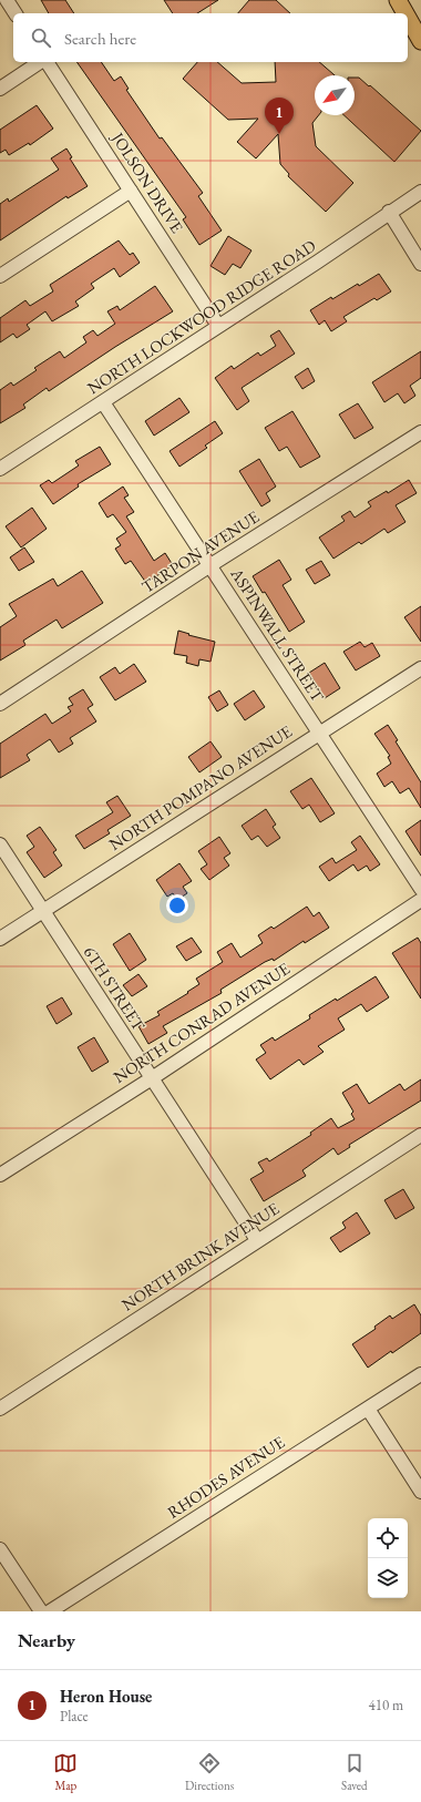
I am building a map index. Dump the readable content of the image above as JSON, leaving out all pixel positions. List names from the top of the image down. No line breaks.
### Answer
{"streets":{"street":["JOLSON DRIVE","NORTH LOCKWOOD RIDGE ROAD","TARPON AVENUE","ASPINWALL STREET","NORTH POMPANO AVENUE","6TH STREET","NORTH CONRAD AVENUE","NORTH BRINK AVENUE","RHODES AVENUE"]},"crossings":[["JOLSON DRIVE","NORTH LOCKWOOD RIDGE ROAD"],["NORTH LOCKWOOD RIDGE ROAD","ASPINWALL STREET"],["TARPON AVENUE","ASPINWALL STREET"],["ASPINWALL STREET","NORTH POMPANO AVENUE"],["NORTH POMPANO AVENUE","6TH STREET"],["6TH STREET","NORTH CONRAD AVENUE"],["6TH STREET","NORTH BRINK AVENUE"]],"north":"bottom left","page":{"search":"Search here","pins":"1","heading":"Nearby","list":[{"mark":"1","name":"Heron House","note":"Place","value":"410 m"}],"nav":["Map","Directions","Saved"]}}
